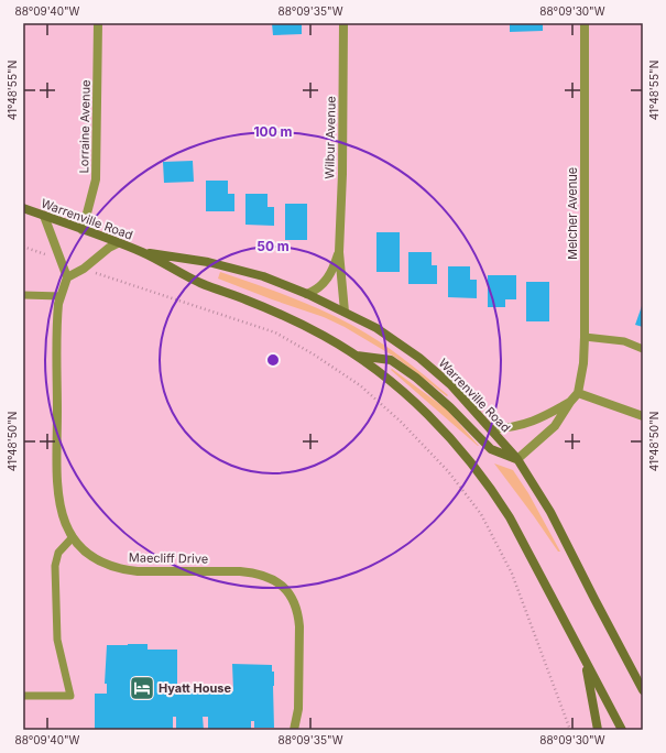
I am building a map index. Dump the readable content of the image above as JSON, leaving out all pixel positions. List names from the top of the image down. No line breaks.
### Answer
{"streets":{"main road":["Warrenville Road"],"street":["Lorraine Avenue","Wilbur Avenue","Melcher Avenue","Maecliff Drive"]},"crossings":[["Lorraine Avenue","Warrenville Road"],["Wilbur Avenue","Warrenville Road"]],"places":{"hotel":["Hyatt House"]},"coordinates":["88°09'40\"W","88°09'35\"W","88°09'30\"W","41°48'55\"N","41°48'50\"N"],"rings":["100 m","50 m"]}
